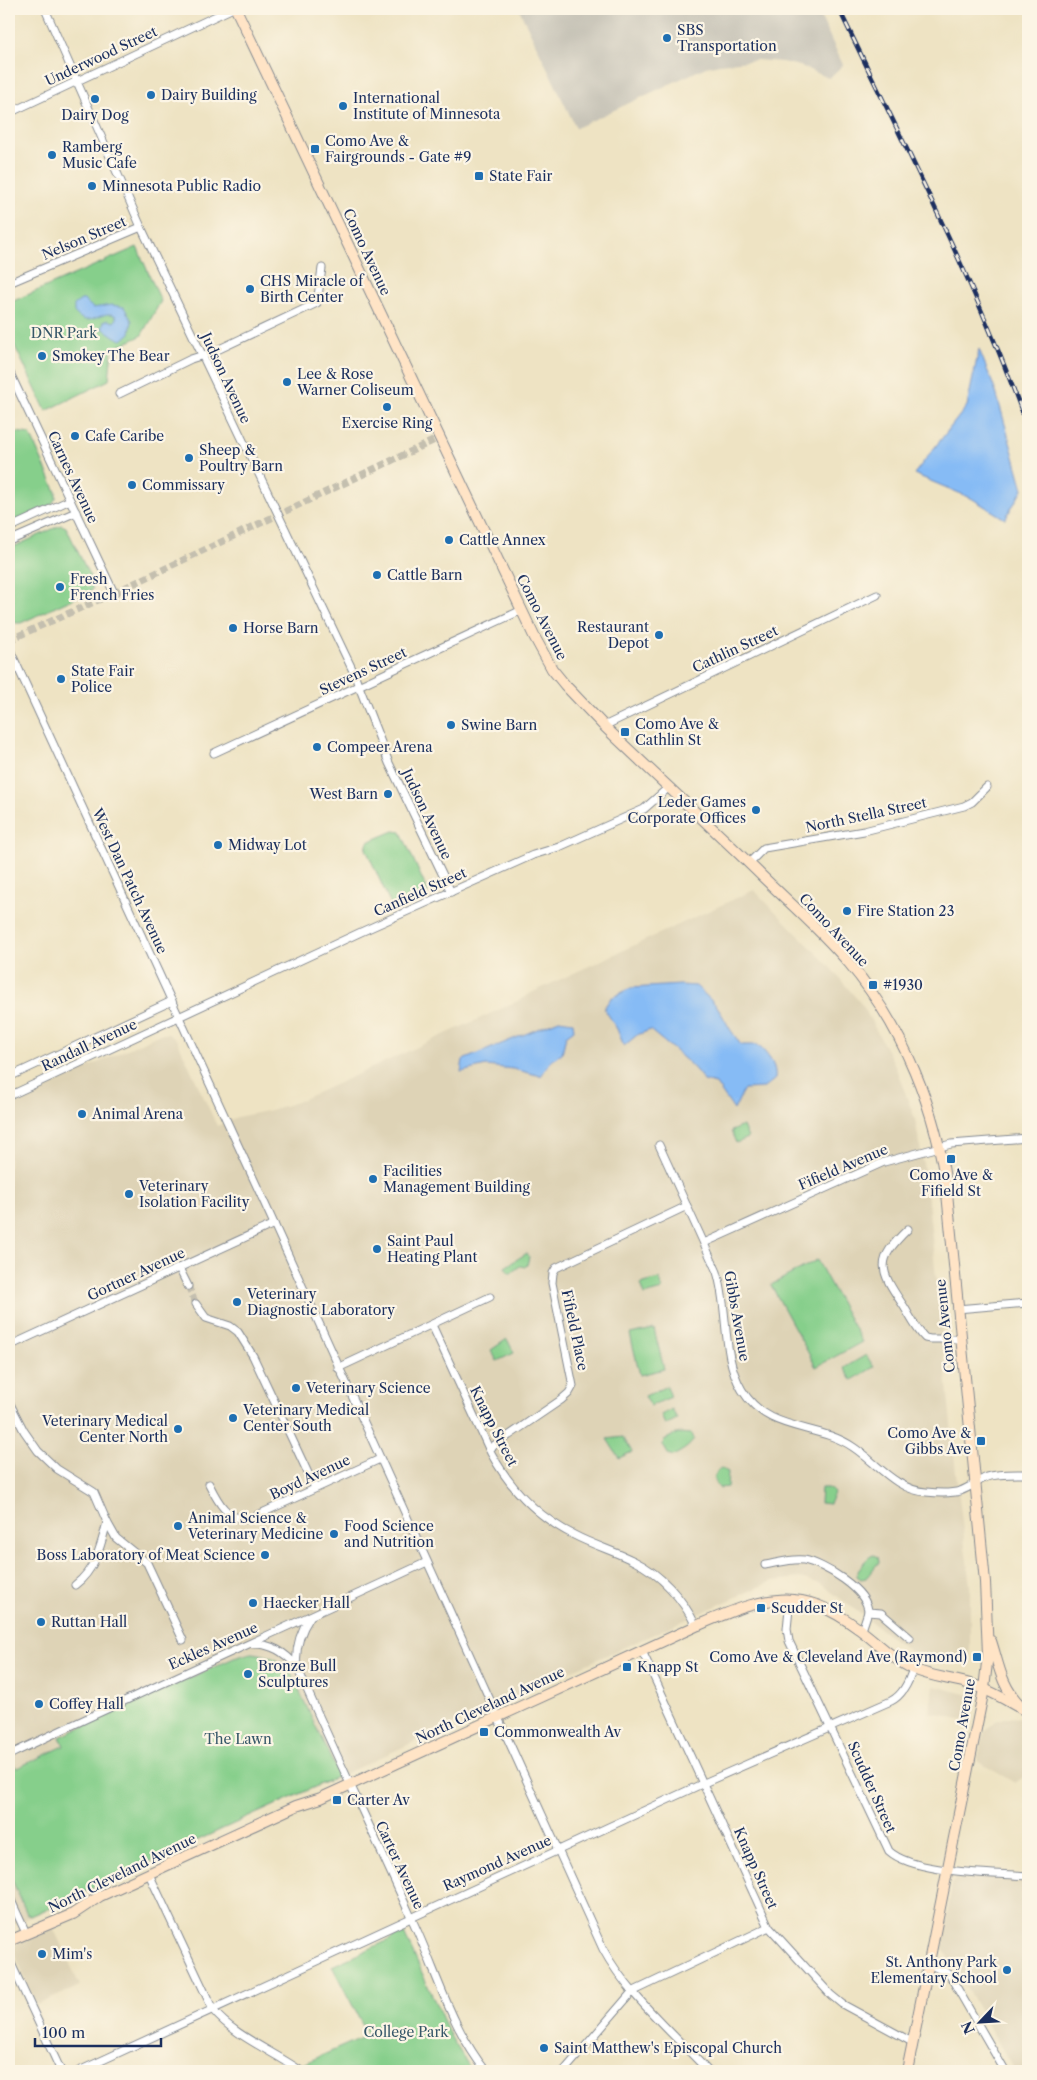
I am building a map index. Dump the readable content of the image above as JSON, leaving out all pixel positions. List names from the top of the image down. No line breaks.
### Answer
{"streets":{"main road":["Como Avenue","North Cleveland Avenue"],"street":["Underwood Street","Nelson Street","Judson Avenue","Carnes Avenue","Cathlin Street","Stevens Street","North Stella Street","West Dan Patch Avenue","Canfield Street","Randall Avenue","Fifield Avenue","Gortner Avenue","Gibbs Avenue","Fifield Place","Knapp Street","Boyd Avenue","Eckles Avenue","Scudder Street","Raymond Avenue","Carter Avenue"]},"crossings":[["Underwood Street","Judson Avenue"],["Nelson Street","Judson Avenue"],["Como Avenue","Cathlin Street"],["Como Avenue","Stevens Street"],["Como Avenue","North Stella Street"],["Como Avenue","Canfield Street"],["Como Avenue","Fifield Avenue"],["Como Avenue","Gibbs Avenue"],["Como Avenue","Knapp Street"],["Como Avenue","North Cleveland Avenue"],["Como Avenue","Scudder Street"],["Judson Avenue","Stevens Street"],["Judson Avenue","Canfield Street"],["West Dan Patch Avenue","Canfield Street"],["West Dan Patch Avenue","Randall Avenue"],["West Dan Patch Avenue","Gortner Avenue"],["West Dan Patch Avenue","Boyd Avenue"],["West Dan Patch Avenue","Eckles Avenue"],["West Dan Patch Avenue","North Cleveland Avenue"],["West Dan Patch Avenue","Raymond Avenue"],["Canfield Street","Randall Avenue"],["Fifield Avenue","Gibbs Avenue"],["Gibbs Avenue","Fifield Place"],["Fifield Place","Knapp Street"],["Knapp Street","North Cleveland Avenue"],["Knapp Street","Raymond Avenue"],["Eckles Avenue","Carter Avenue"],["North Cleveland Avenue","Scudder Street"],["North Cleveland Avenue","Raymond Avenue"],["North Cleveland Avenue","Carter Avenue"],["Scudder Street","Raymond Avenue"],["Raymond Avenue","Carter Avenue"]],"parks":["DNR Park","The Lawn","College Park"],"places":{"other":["SBS Transportation","Dairy Building","Dairy Dog","International Institute of Minnesota","Ramberg Music Cafe","Minnesota Public Radio","CHS Miracle of Birth Center","Smokey The Bear","Lee & Rose Warner Coliseum","Exercise Ring","Cafe Caribe","Sheep & Poultry Barn","Commissary","Cattle Annex","Cattle Barn","Fresh French Fries","Horse Barn","Restaurant Depot","State Fair Police","Swine Barn","Compeer Arena","West Barn","Leder Games Corporate Offices","Midway Lot","Fire Station 23","Animal Arena","Facilities Management Building","Veterinary Isolation Facility","Saint Paul Heating Plant","Veterinary Diagnostic Laboratory","Veterinary Science","Veterinary Medical Center South","Veterinary Medical Center North","Animal Science & Veterinary Medicine","Food Science and Nutrition","Boss Laboratory of Meat Science","Haecker Hall","Ruttan Hall","Bronze Bull Sculptures","Coffey Hall","Mim's","St. Anthony Park Elementary School","Saint Matthew's Episcopal Church"],"transit":["Como Ave & Fairgrounds - Gate #9","State Fair","Como Ave & Cathlin St","#1930","Como Ave & Fifield St","Como Ave & Gibbs Ave","Scudder St","Como Ave & Cleveland Ave (Raymond)","Knapp St","Commonwealth Av","Carter Av"]},"scale_bar":"100 m","north":"bottom left"}
